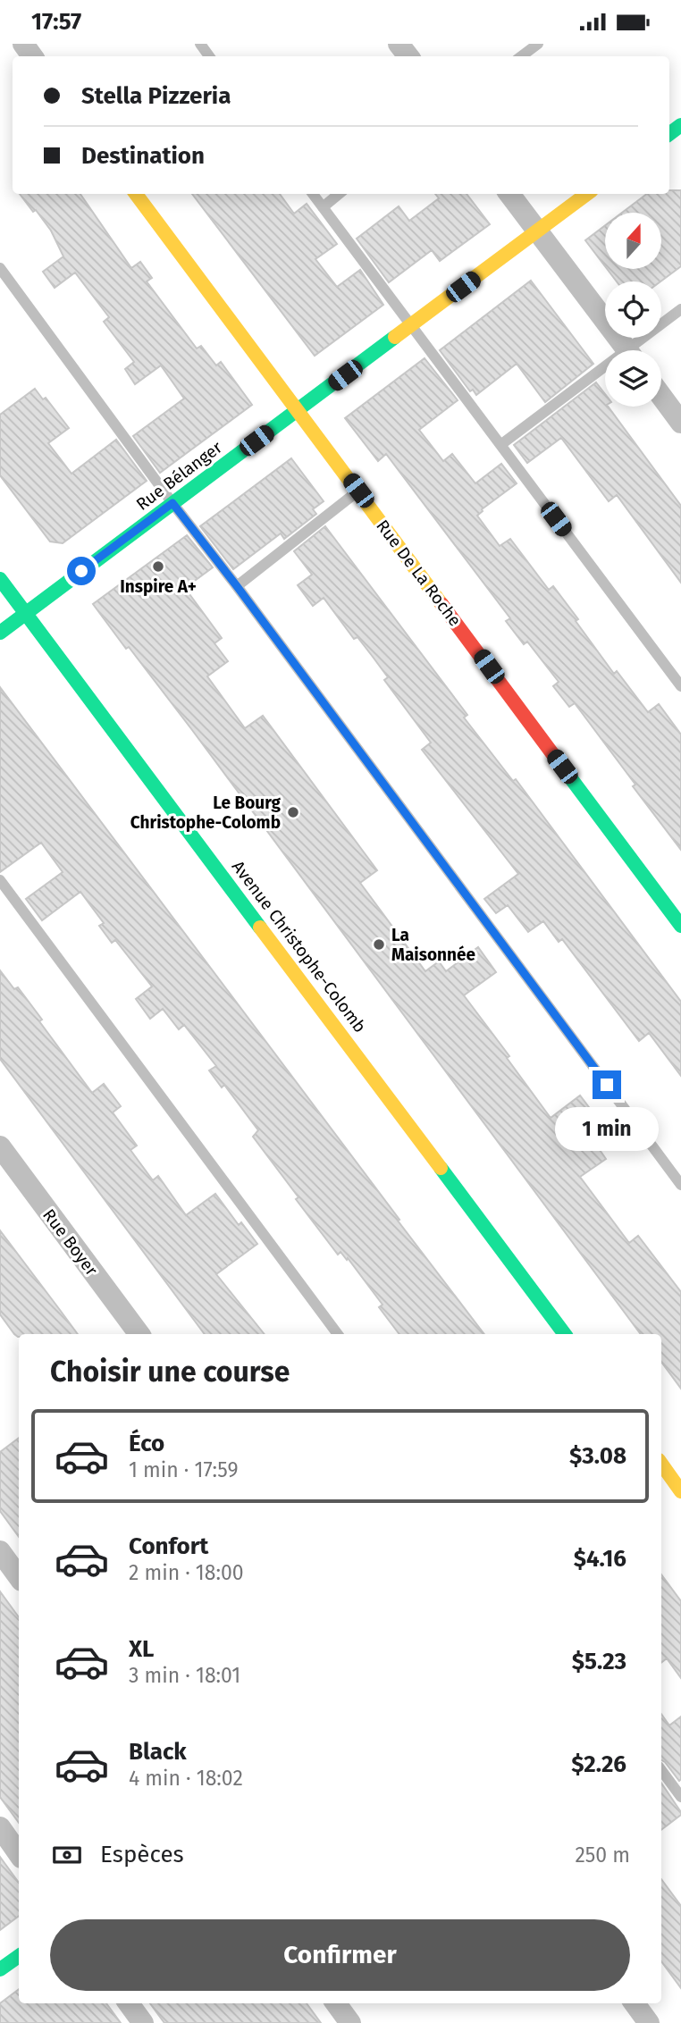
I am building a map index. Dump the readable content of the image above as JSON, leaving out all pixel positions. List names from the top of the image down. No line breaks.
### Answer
{"streets":{"street":["Rue Bélanger","Rue De La Roche","Avenue Christophe-Colomb","Rue Boyer"]},"crossings":[["Rue Bélanger","Rue De La Roche"],["Rue Bélanger","Avenue Christophe-Colomb"]],"places":["Inspire A+","Le Bourg Christophe-Colomb","La Maisonnée"],"north":"top","page":{"status":"17:57","banner":["Stella Pizzeria","Destination"],"bubble":"1 min","heading":"Choisir une course","list":[{"name":"Éco","note":"1 min · 17:59","value":"$3.08"},{"name":"Confort","note":"2 min · 18:00","value":"$4.16"},{"name":"XL","note":"3 min · 18:01","value":"$5.23"},{"name":"Black","note":"4 min · 18:02","value":"$2.26"}],"pay":["Espèces","250 m"],"buttons":"Confirmer"}}
